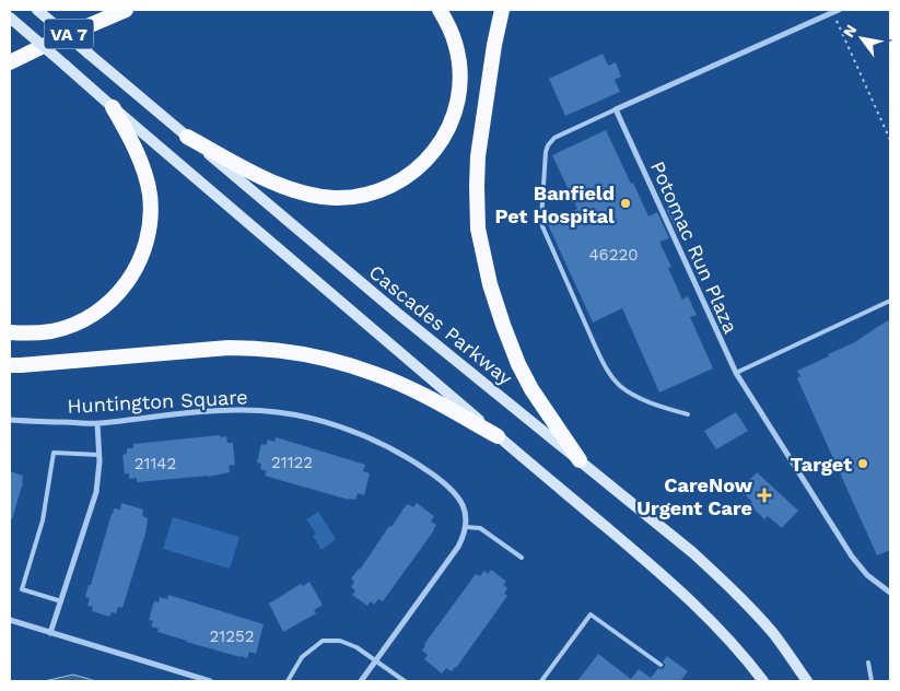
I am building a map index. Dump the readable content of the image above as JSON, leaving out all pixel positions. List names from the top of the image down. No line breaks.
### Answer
{"streets":{"highway":["VA 7"],"main road":["Cascades Parkway"],"street":["Potomac Run Plaza","Huntington Square"]},"places":{"other":["Banfield Pet Hospital","Target"],"health":["CareNow Urgent Care"]},"house_numbers":["46220","21122","21142","21252"],"north":"top left"}
